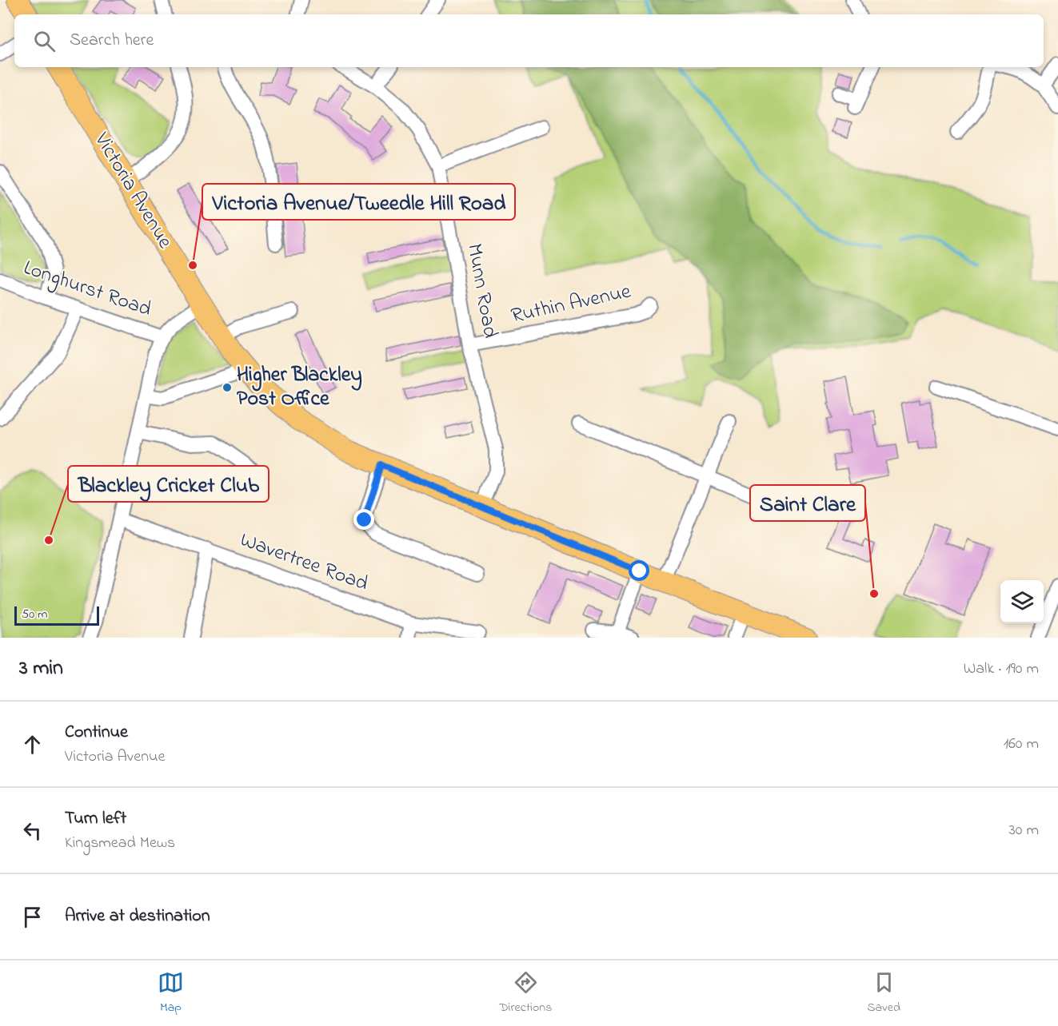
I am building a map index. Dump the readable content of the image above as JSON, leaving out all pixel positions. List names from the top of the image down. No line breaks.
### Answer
{"streets":{"main road":["Victoria Avenue"],"street":["Longhurst Road","Munn Road","Ruthin Avenue","Wavertree Road"]},"crossings":[["Victoria Avenue","Munn Road"],["Munn Road","Ruthin Avenue"]],"places":["Victoria Avenue/Tweedle Hill Road","Higher Blackley Post Office","Blackley Cricket Club","Saint Clare"],"scale_bar":"50 m","page":{"search":"Search here","scale":"50 m","heading":["3 min","Walk · 190 m"],"list":[["Continue","Victoria Avenue","160 m"],["Turn left","Kingsmead Mews","30 m"],"Arrive at destination"],"nav":["Map","Directions","Saved"]}}
